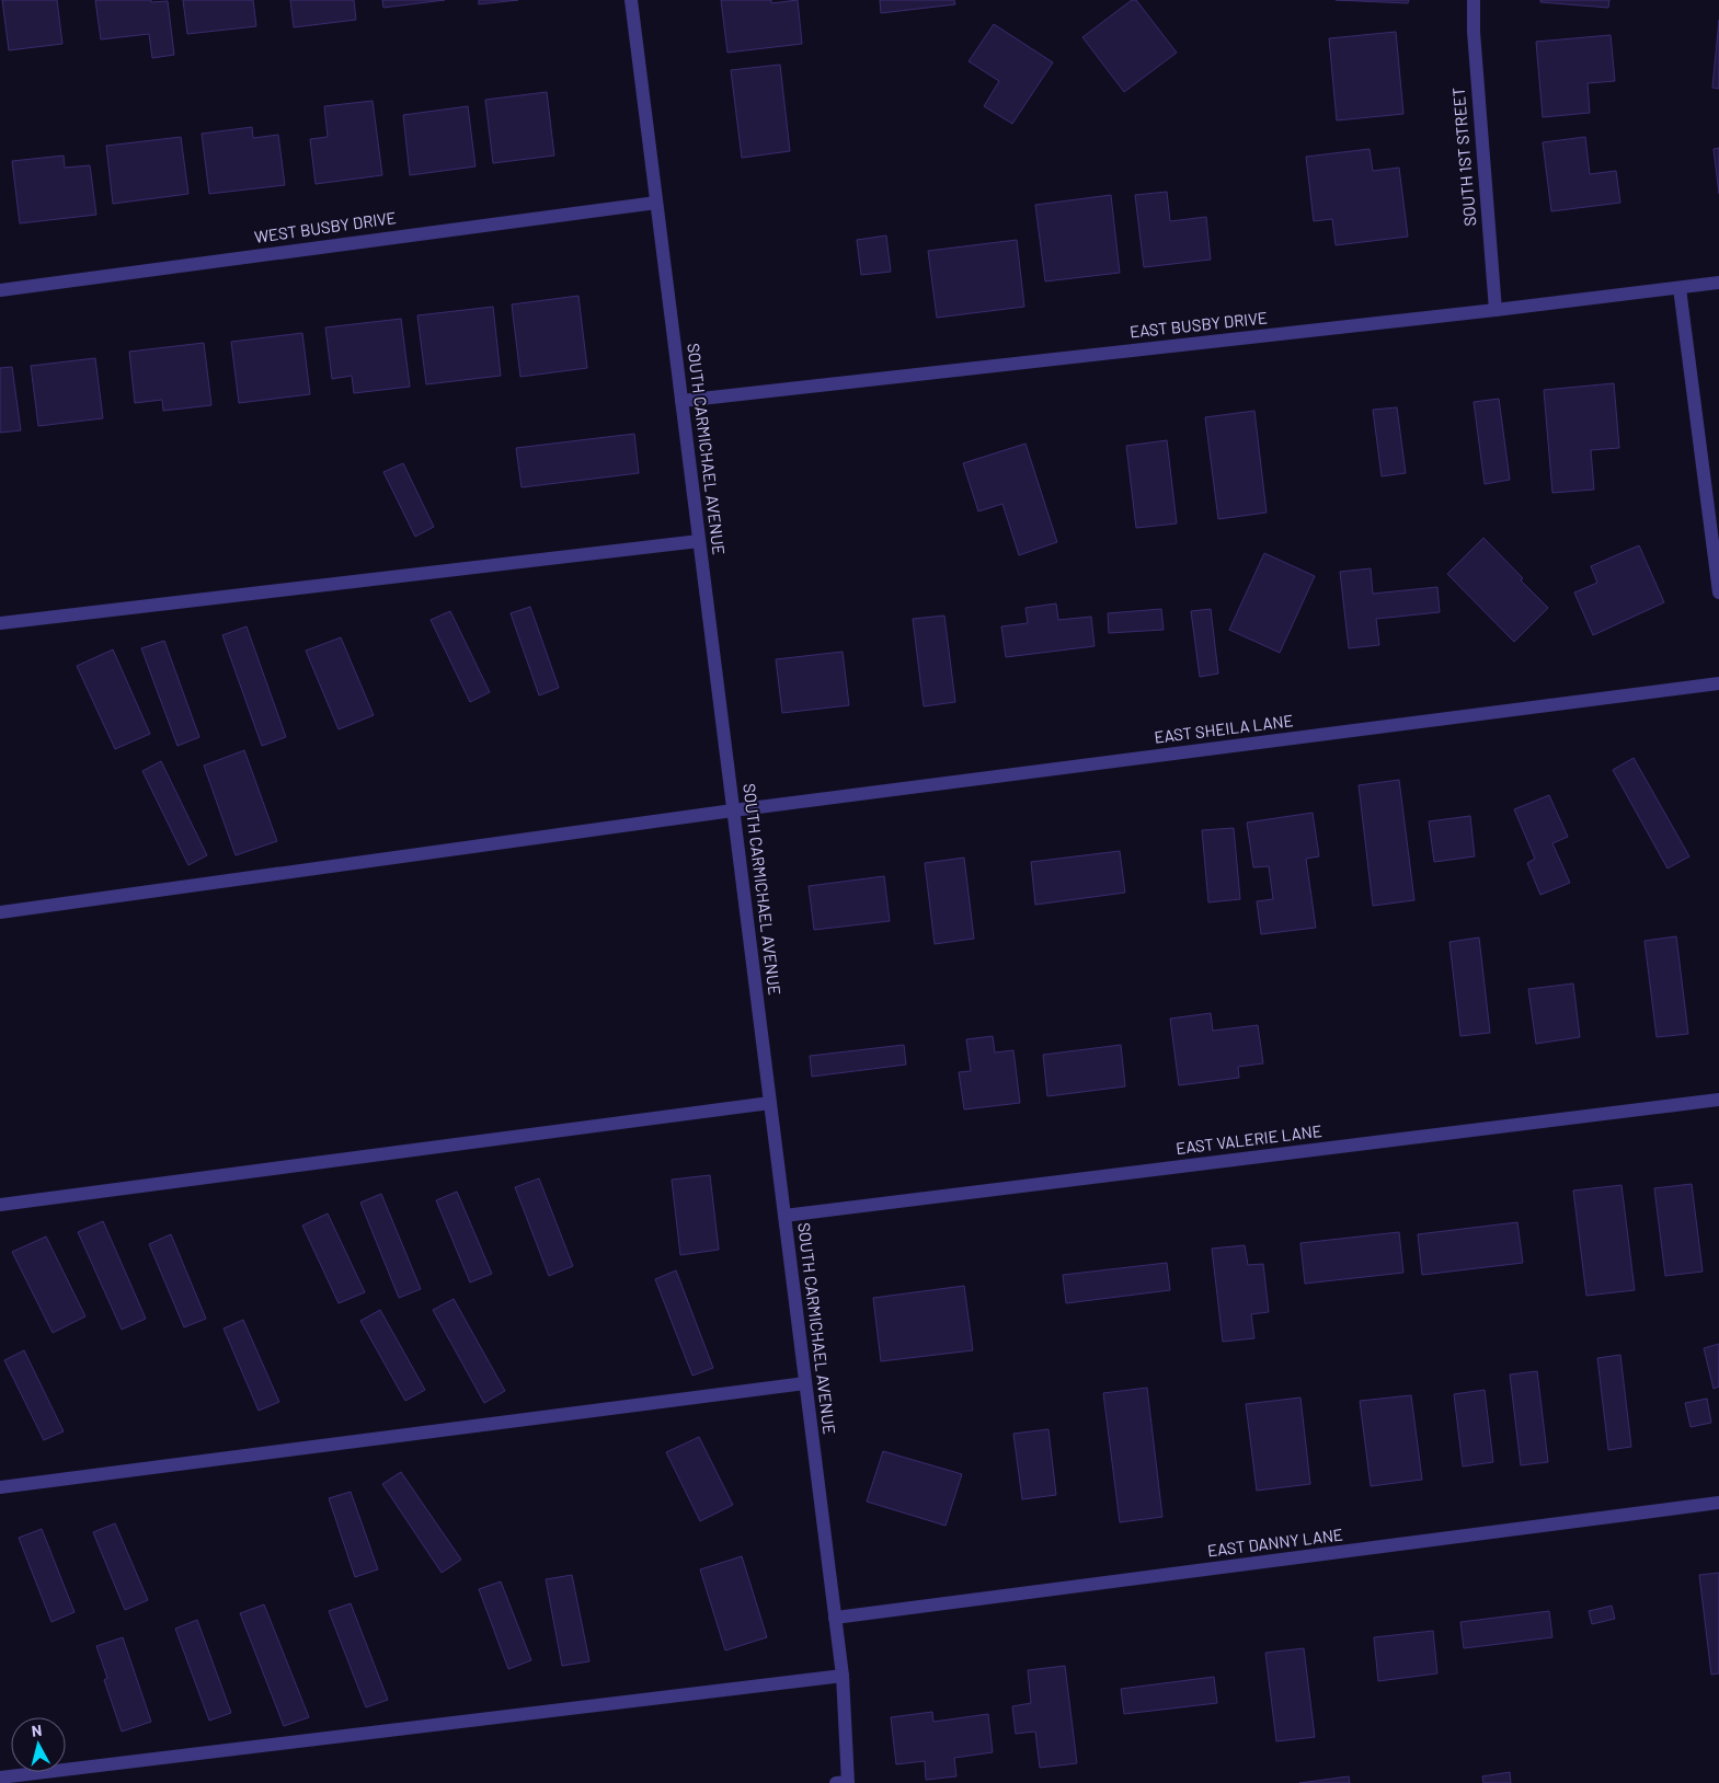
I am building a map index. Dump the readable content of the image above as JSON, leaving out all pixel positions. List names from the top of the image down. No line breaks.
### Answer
{"streets":{"street":["SOUTH 1ST STREET","WEST BUSBY DRIVE","EAST BUSBY DRIVE","SOUTH CARMICHAEL AVENUE","EAST SHEILA LANE","EAST VALERIE LANE","EAST DANNY LANE"]},"crossings":[["SOUTH 1ST STREET","EAST BUSBY DRIVE"],["WEST BUSBY DRIVE","SOUTH CARMICHAEL AVENUE"],["EAST BUSBY DRIVE","SOUTH CARMICHAEL AVENUE"],["SOUTH CARMICHAEL AVENUE","EAST SHEILA LANE"],["SOUTH CARMICHAEL AVENUE","EAST VALERIE LANE"],["SOUTH CARMICHAEL AVENUE","EAST DANNY LANE"]],"north":"top"}
